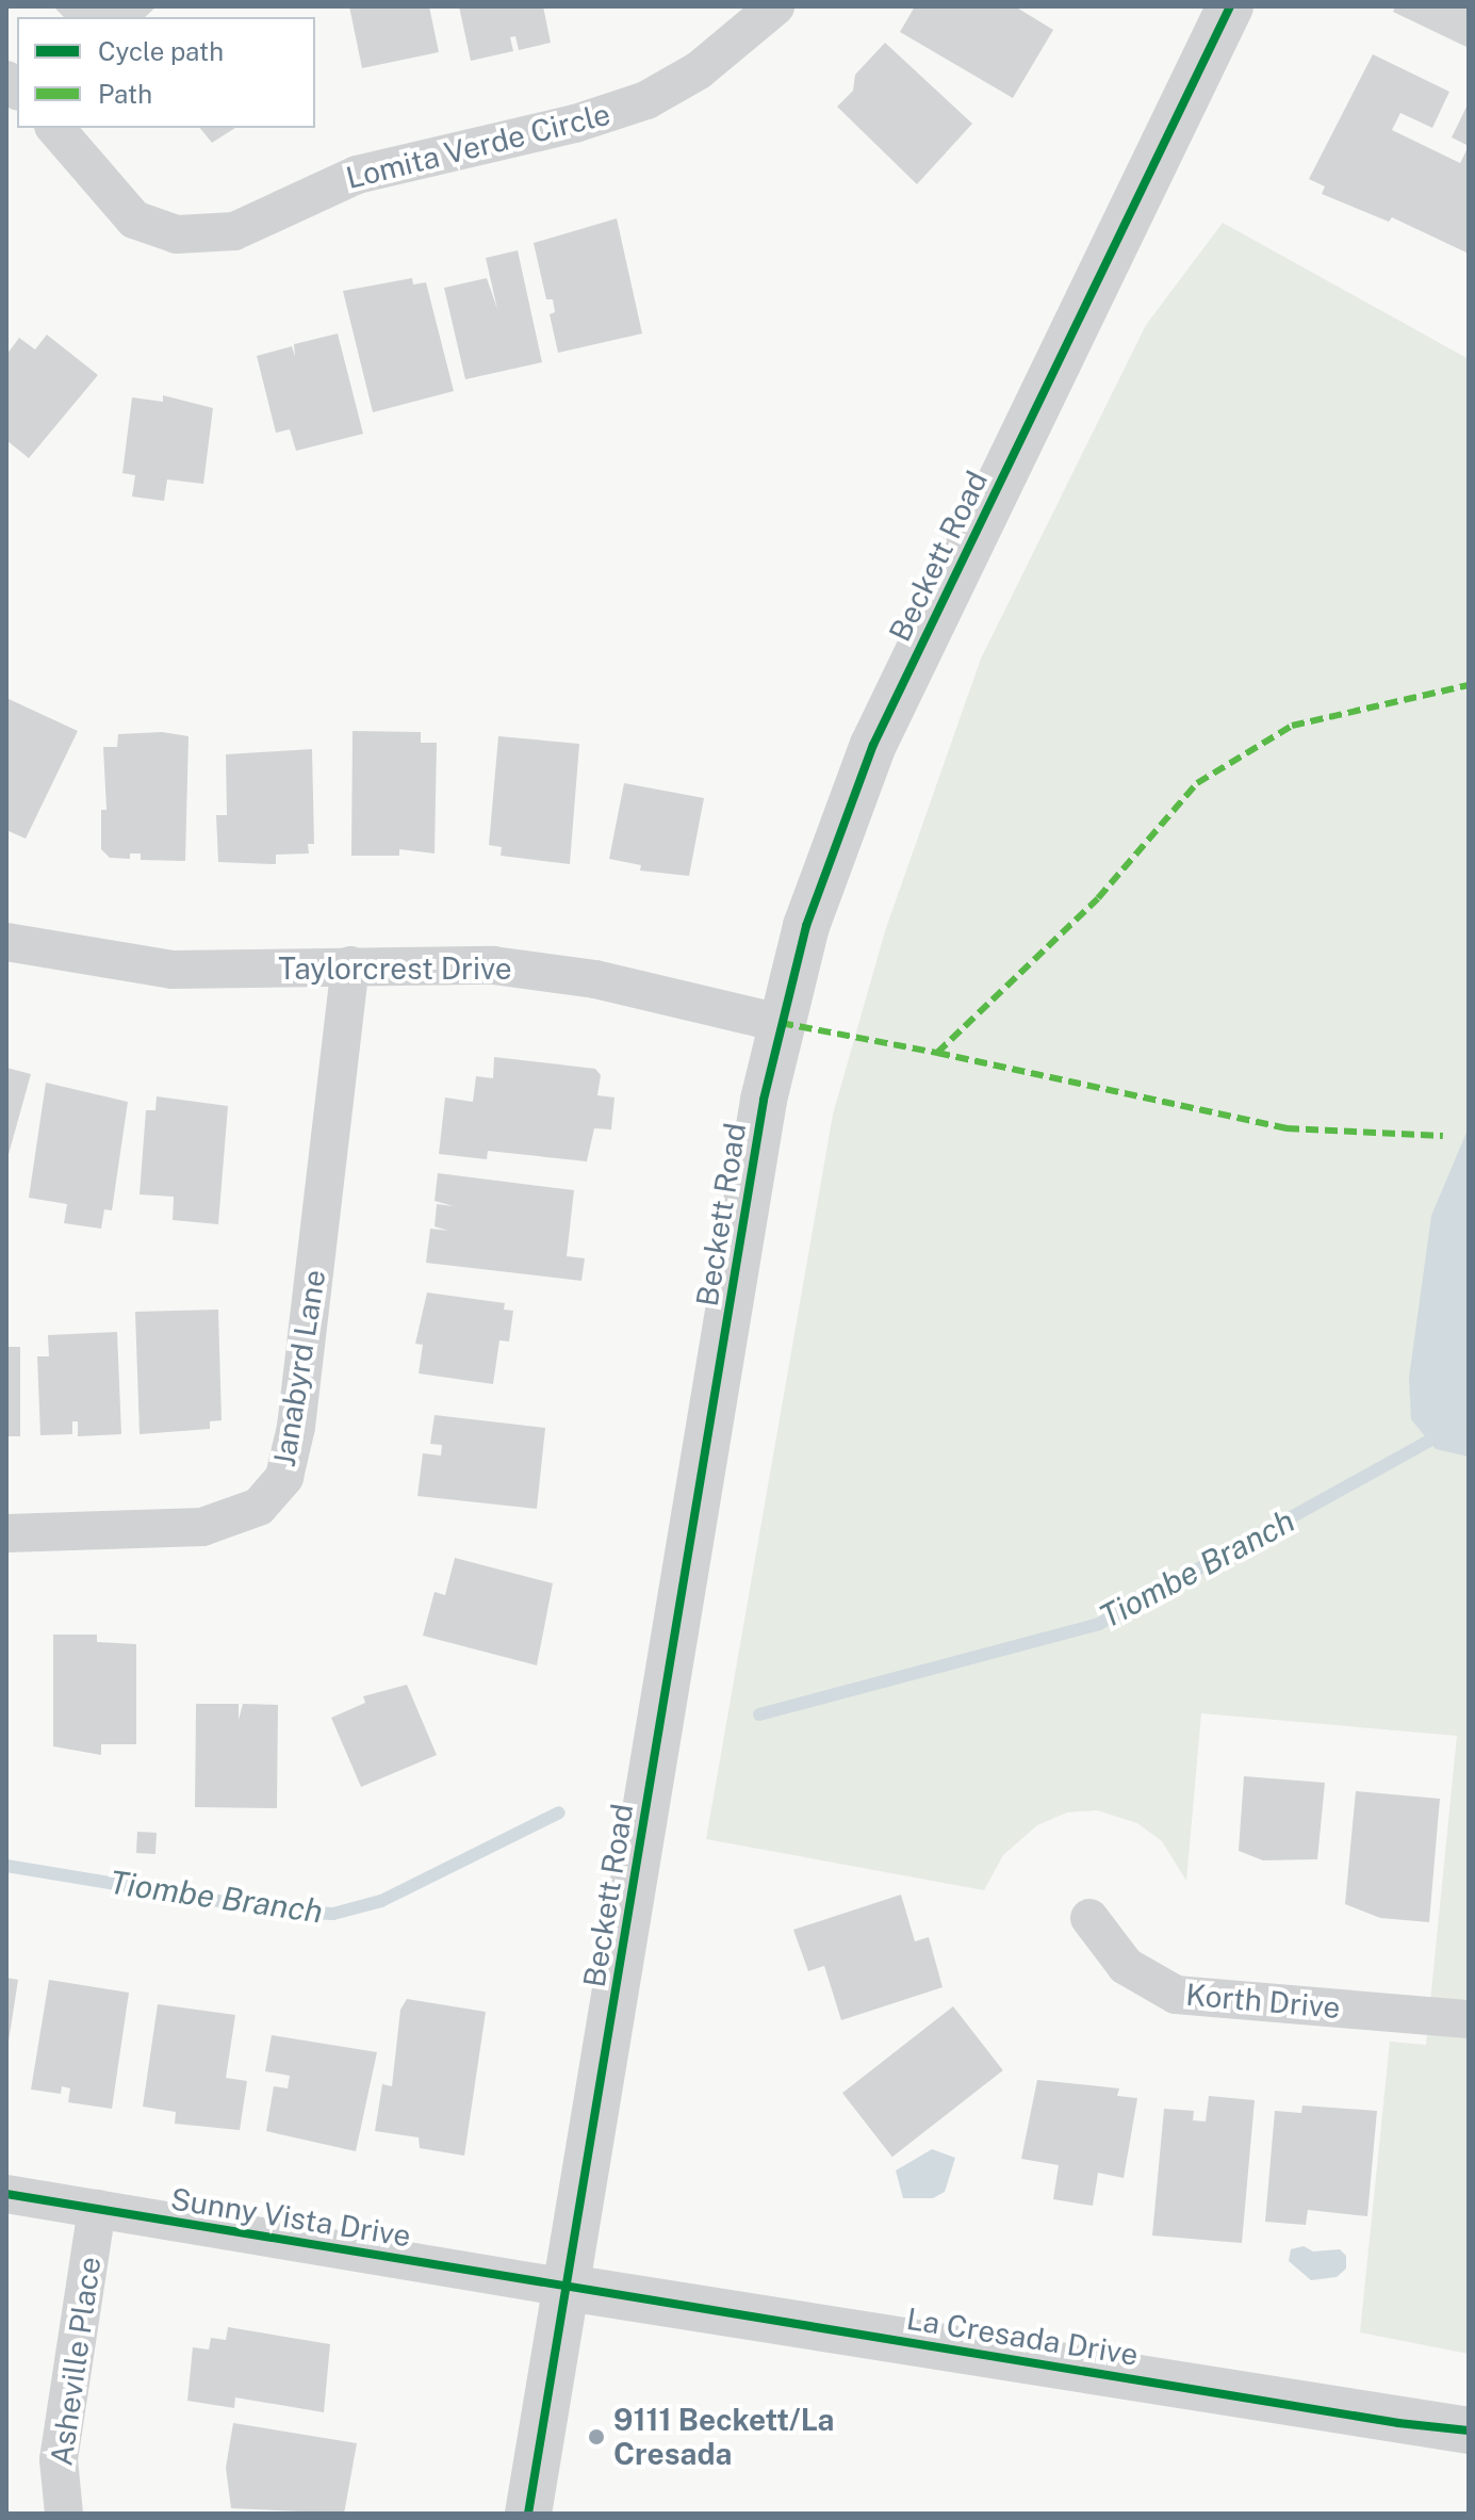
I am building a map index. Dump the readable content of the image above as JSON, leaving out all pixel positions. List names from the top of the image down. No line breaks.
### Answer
{"streets":{"street":["Lomita Verde Circle","Beckett Road","Taylorcrest Drive","Janabyrd Lane","Korth Drive","Sunny Vista Drive","La Cresada Drive","Asheville Place"]},"crossings":[["Beckett Road","Taylorcrest Drive"],["Beckett Road","Sunny Vista Drive"],["Beckett Road","La Cresada Drive"],["Taylorcrest Drive","Janabyrd Lane"],["Sunny Vista Drive","La Cresada Drive"],["Sunny Vista Drive","Asheville Place"]],"water":["Tiombe Branch"],"places":["9111 Beckett/La Cresada"],"legend":["Cycle path","Path"]}
